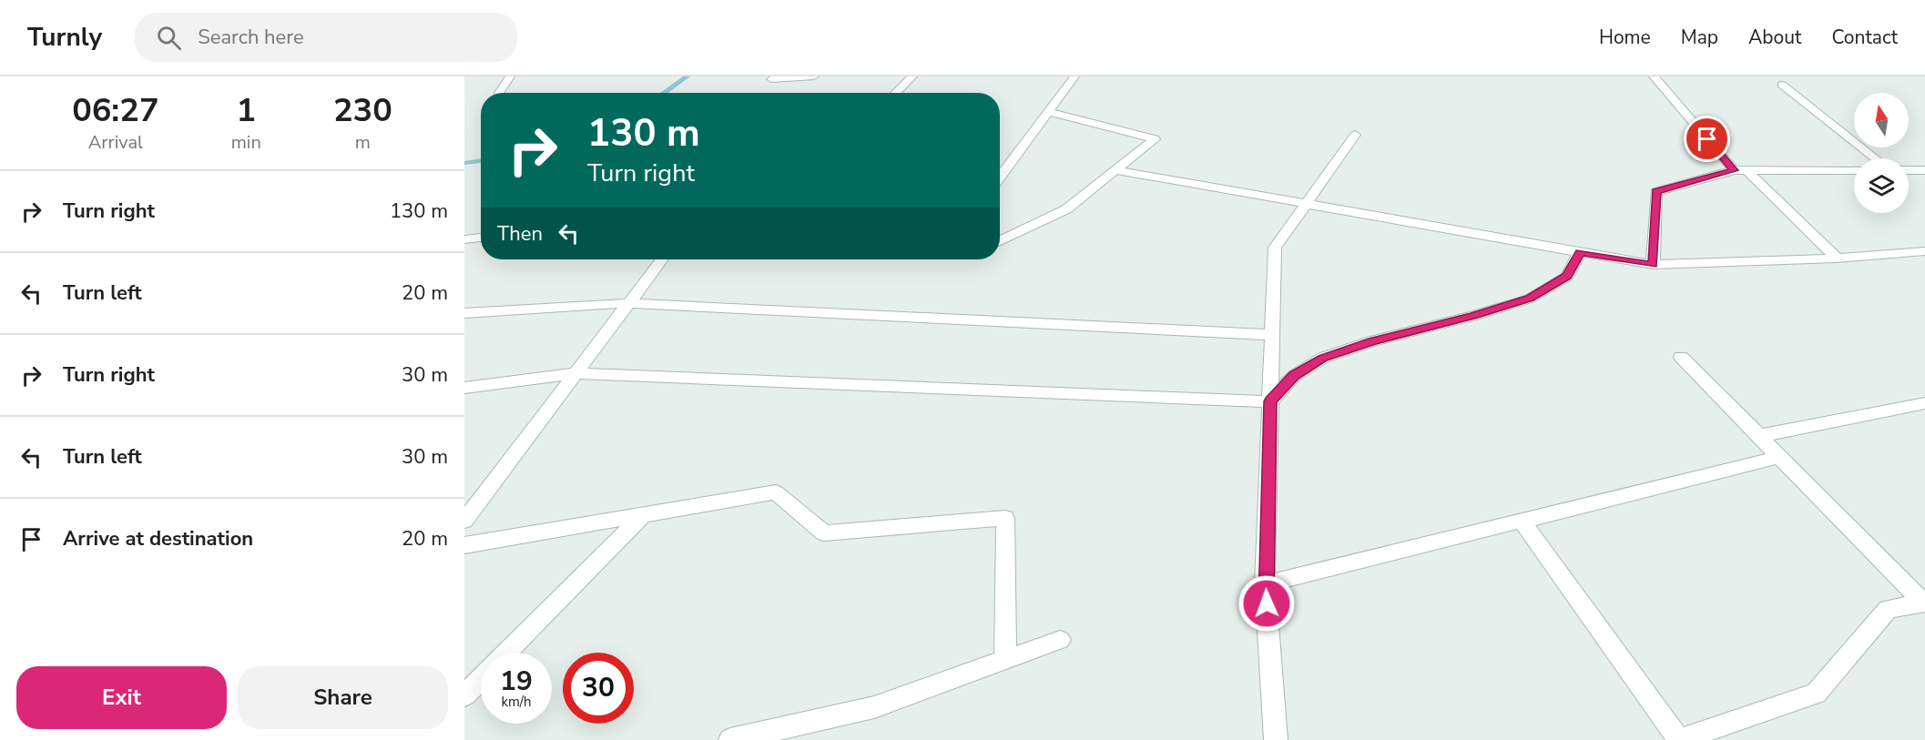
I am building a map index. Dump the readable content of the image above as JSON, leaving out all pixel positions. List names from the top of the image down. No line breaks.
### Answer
{"north":"top","page":{"header":"Turnly","search":"Search here","nav":["Home","Map","About","Contact"],"eta":["06:27","Arrival","1","min","230","m"],"turn":["130 m","Turn right"],"list":[{"name":"Turn right","value":"130 m"},{"name":"Turn left","value":"20 m"},{"name":"Turn right","value":"30 m"},{"name":"Turn left","value":"30 m"},{"name":"Arrive at destination","value":"20 m"}],"then":"Then","speed":"19 km/h","limit":"30","buttons":["Exit","Share"]}}
